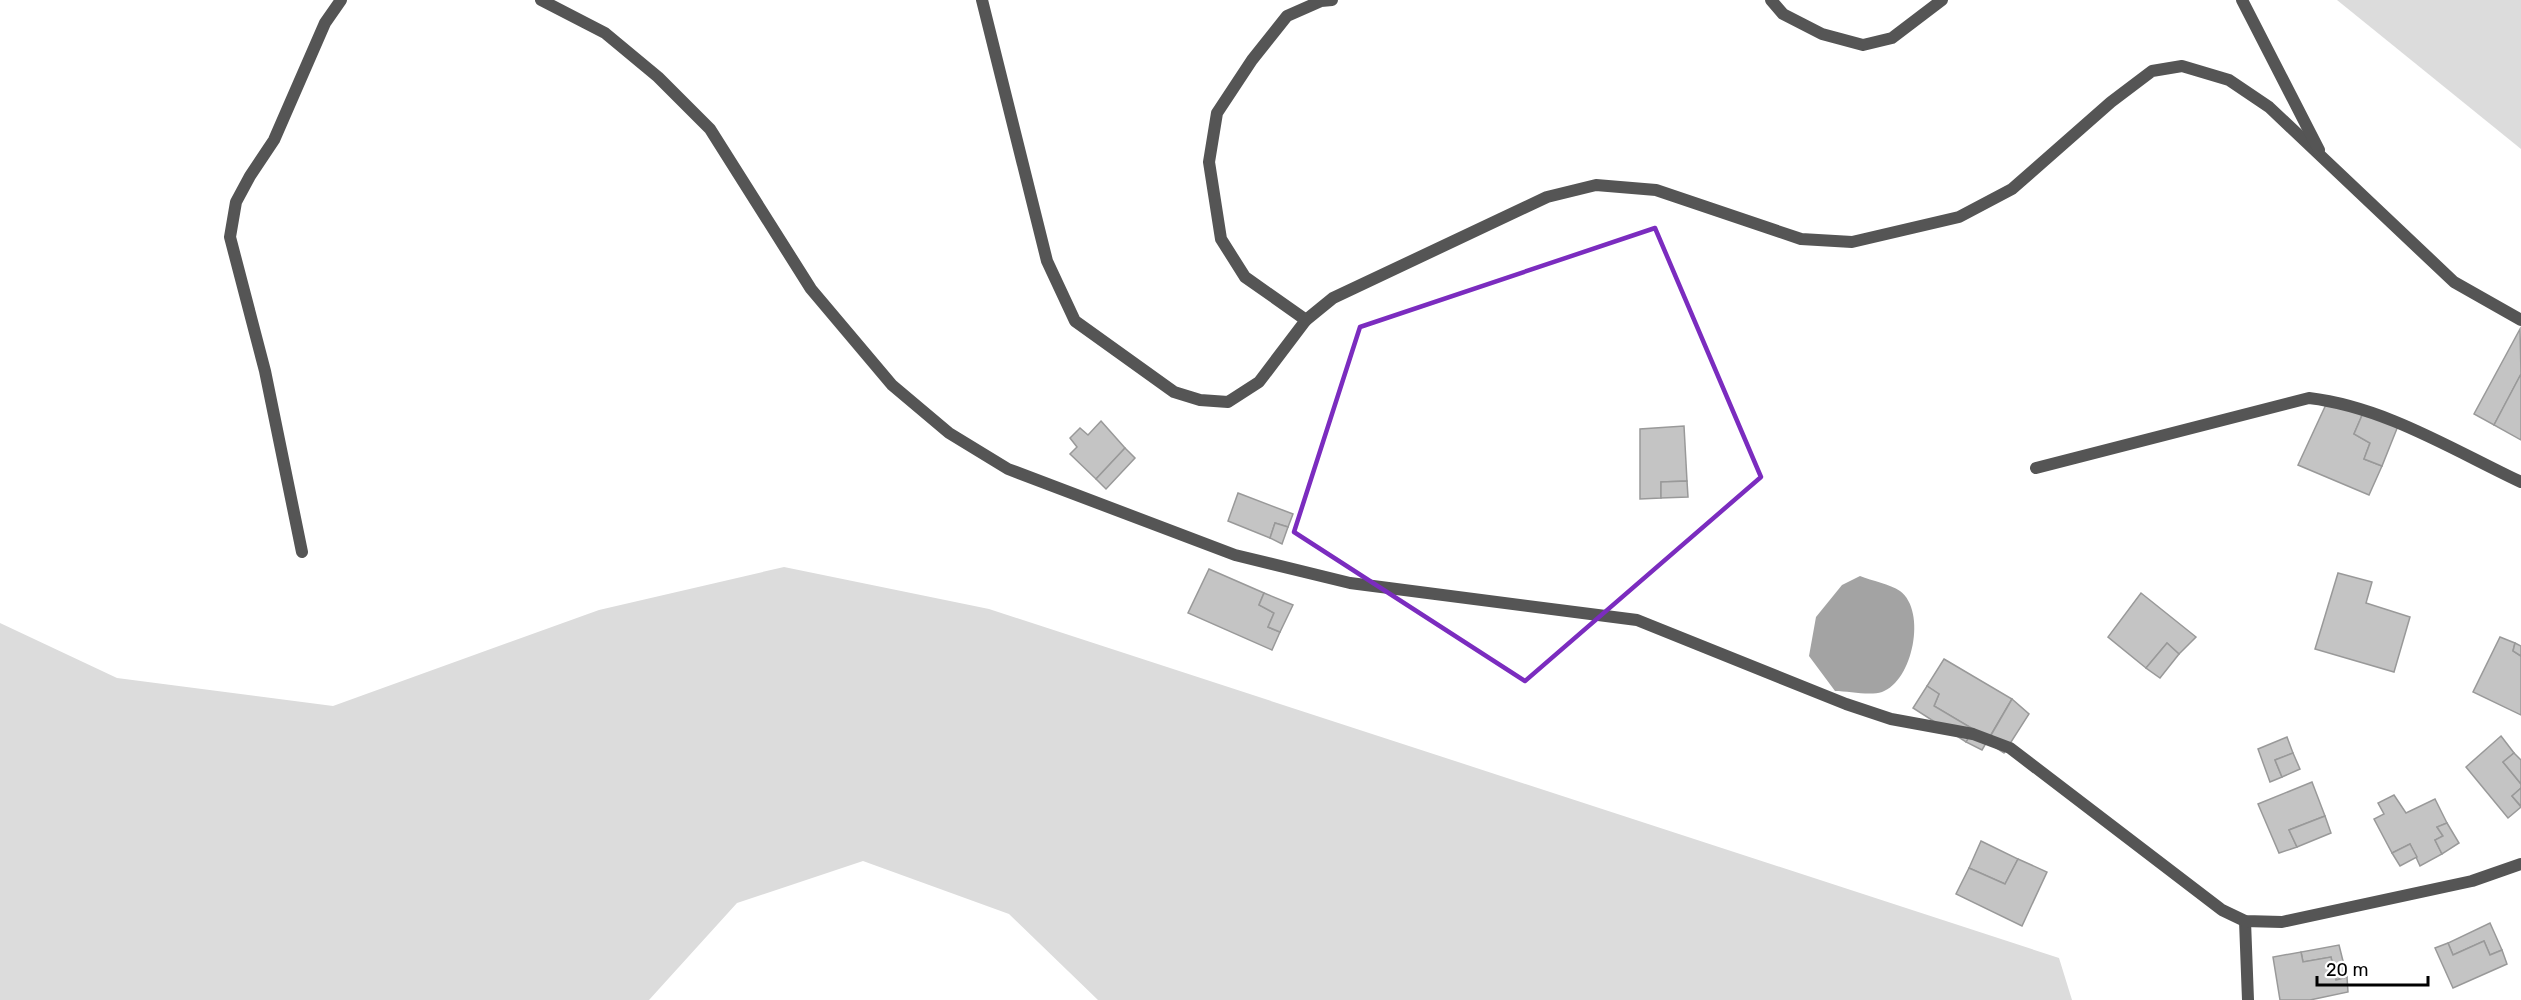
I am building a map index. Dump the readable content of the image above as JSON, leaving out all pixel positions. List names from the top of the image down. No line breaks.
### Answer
{"scale_bar":"20 m"}
